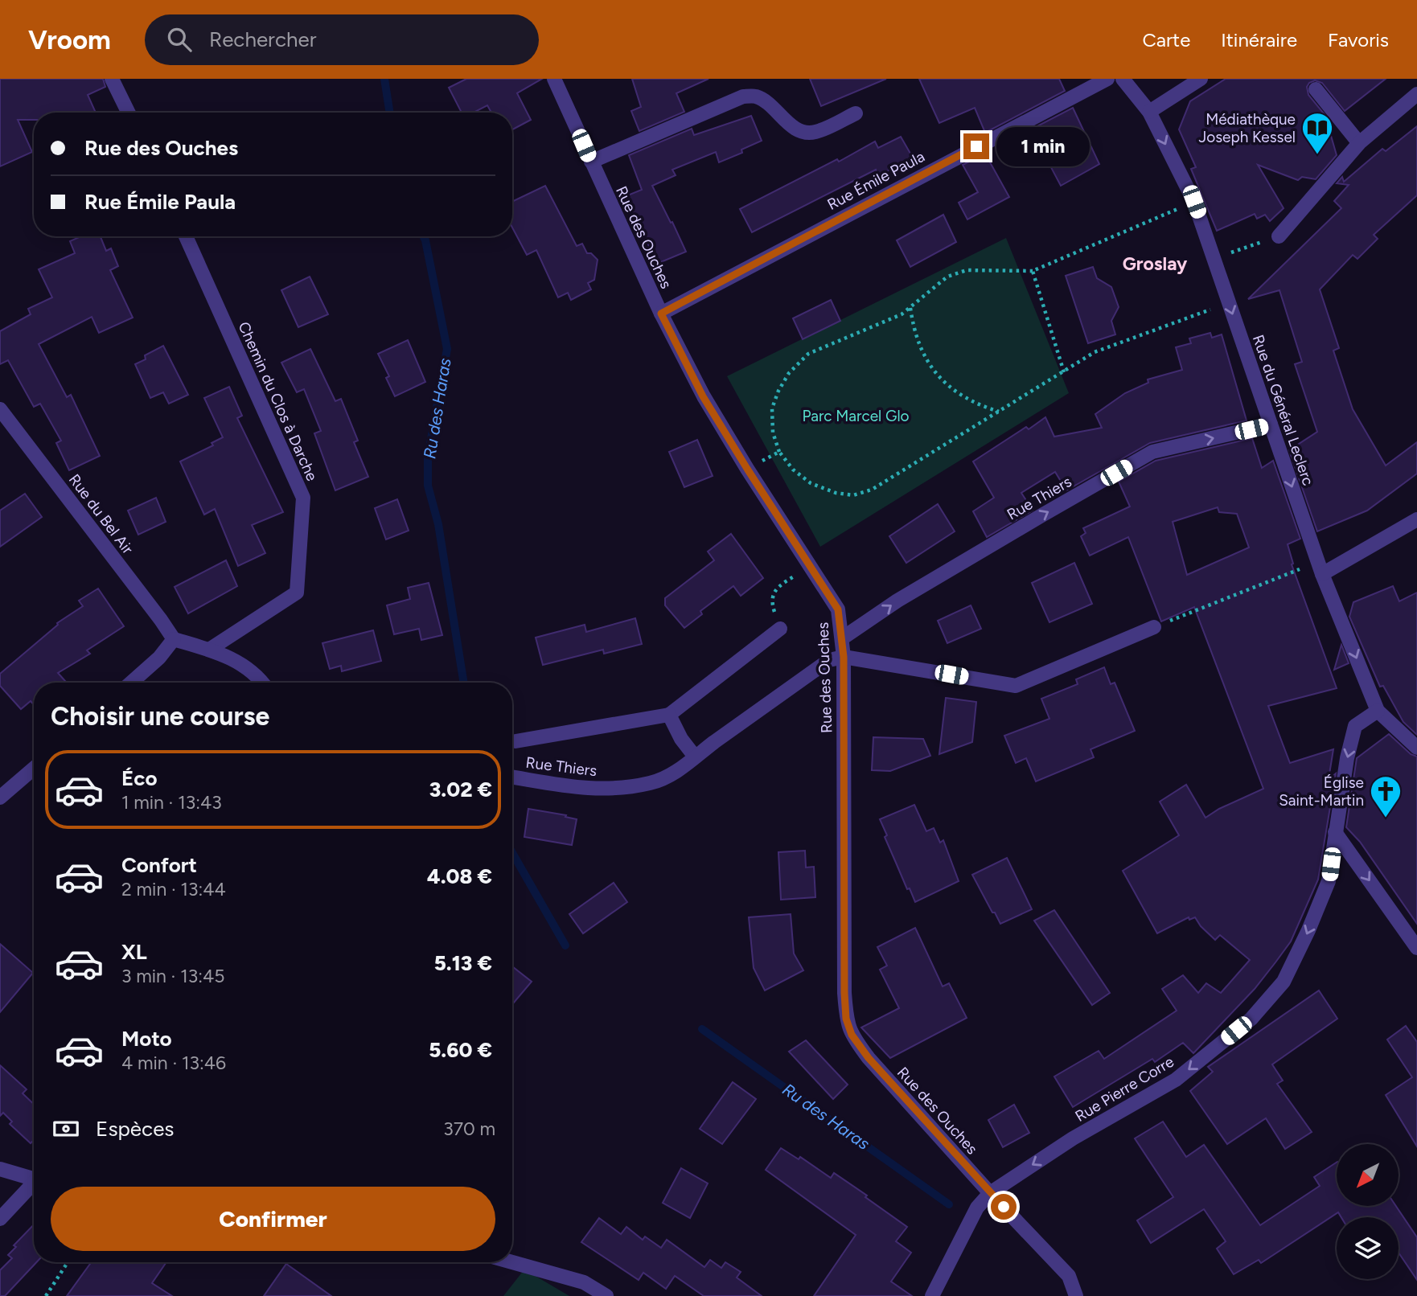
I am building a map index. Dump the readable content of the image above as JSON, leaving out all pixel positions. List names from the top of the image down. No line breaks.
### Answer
{"streets":{"street":["Rue Émile Paula","Rue des Ouches","Chemin du Clos à Darche","Rue du Général Leclerc","Rue Thiers","Rue du Bel Air","Rue Pierre Corre"]},"crossings":[["Rue Émile Paula","Rue des Ouches"],["Rue des Ouches","Rue Thiers"],["Rue des Ouches","Rue Pierre Corre"],["Rue du Général Leclerc","Rue Thiers"],["Rue du Général Leclerc","Rue Pierre Corre"]],"one_way":["Rue du Général Leclerc","Rue Thiers","Rue Pierre Corre"],"districts":["Groslay"],"water":["Ru des Haras"],"parks":["Parc Marcel Glo"],"places":{"library":["Médiathèque Joseph Kessel"],"church":["Église Saint-Martin"]},"north":"bottom left","page":{"header":"Vroom","search":"Rechercher","nav":["Carte","Itinéraire","Favoris"],"banner":["Rue des Ouches","Rue Émile Paula"],"bubble":"1 min","heading":"Choisir une course","list":[{"name":"Éco","note":"1 min · 13:43","value":"3.02 €"},{"name":"Confort","note":"2 min · 13:44","value":"4.08 €"},{"name":"XL","note":"3 min · 13:45","value":"5.13 €"},{"name":"Moto","note":"4 min · 13:46","value":"5.60 €"}],"pay":["Espèces","370 m"],"buttons":"Confirmer"}}
